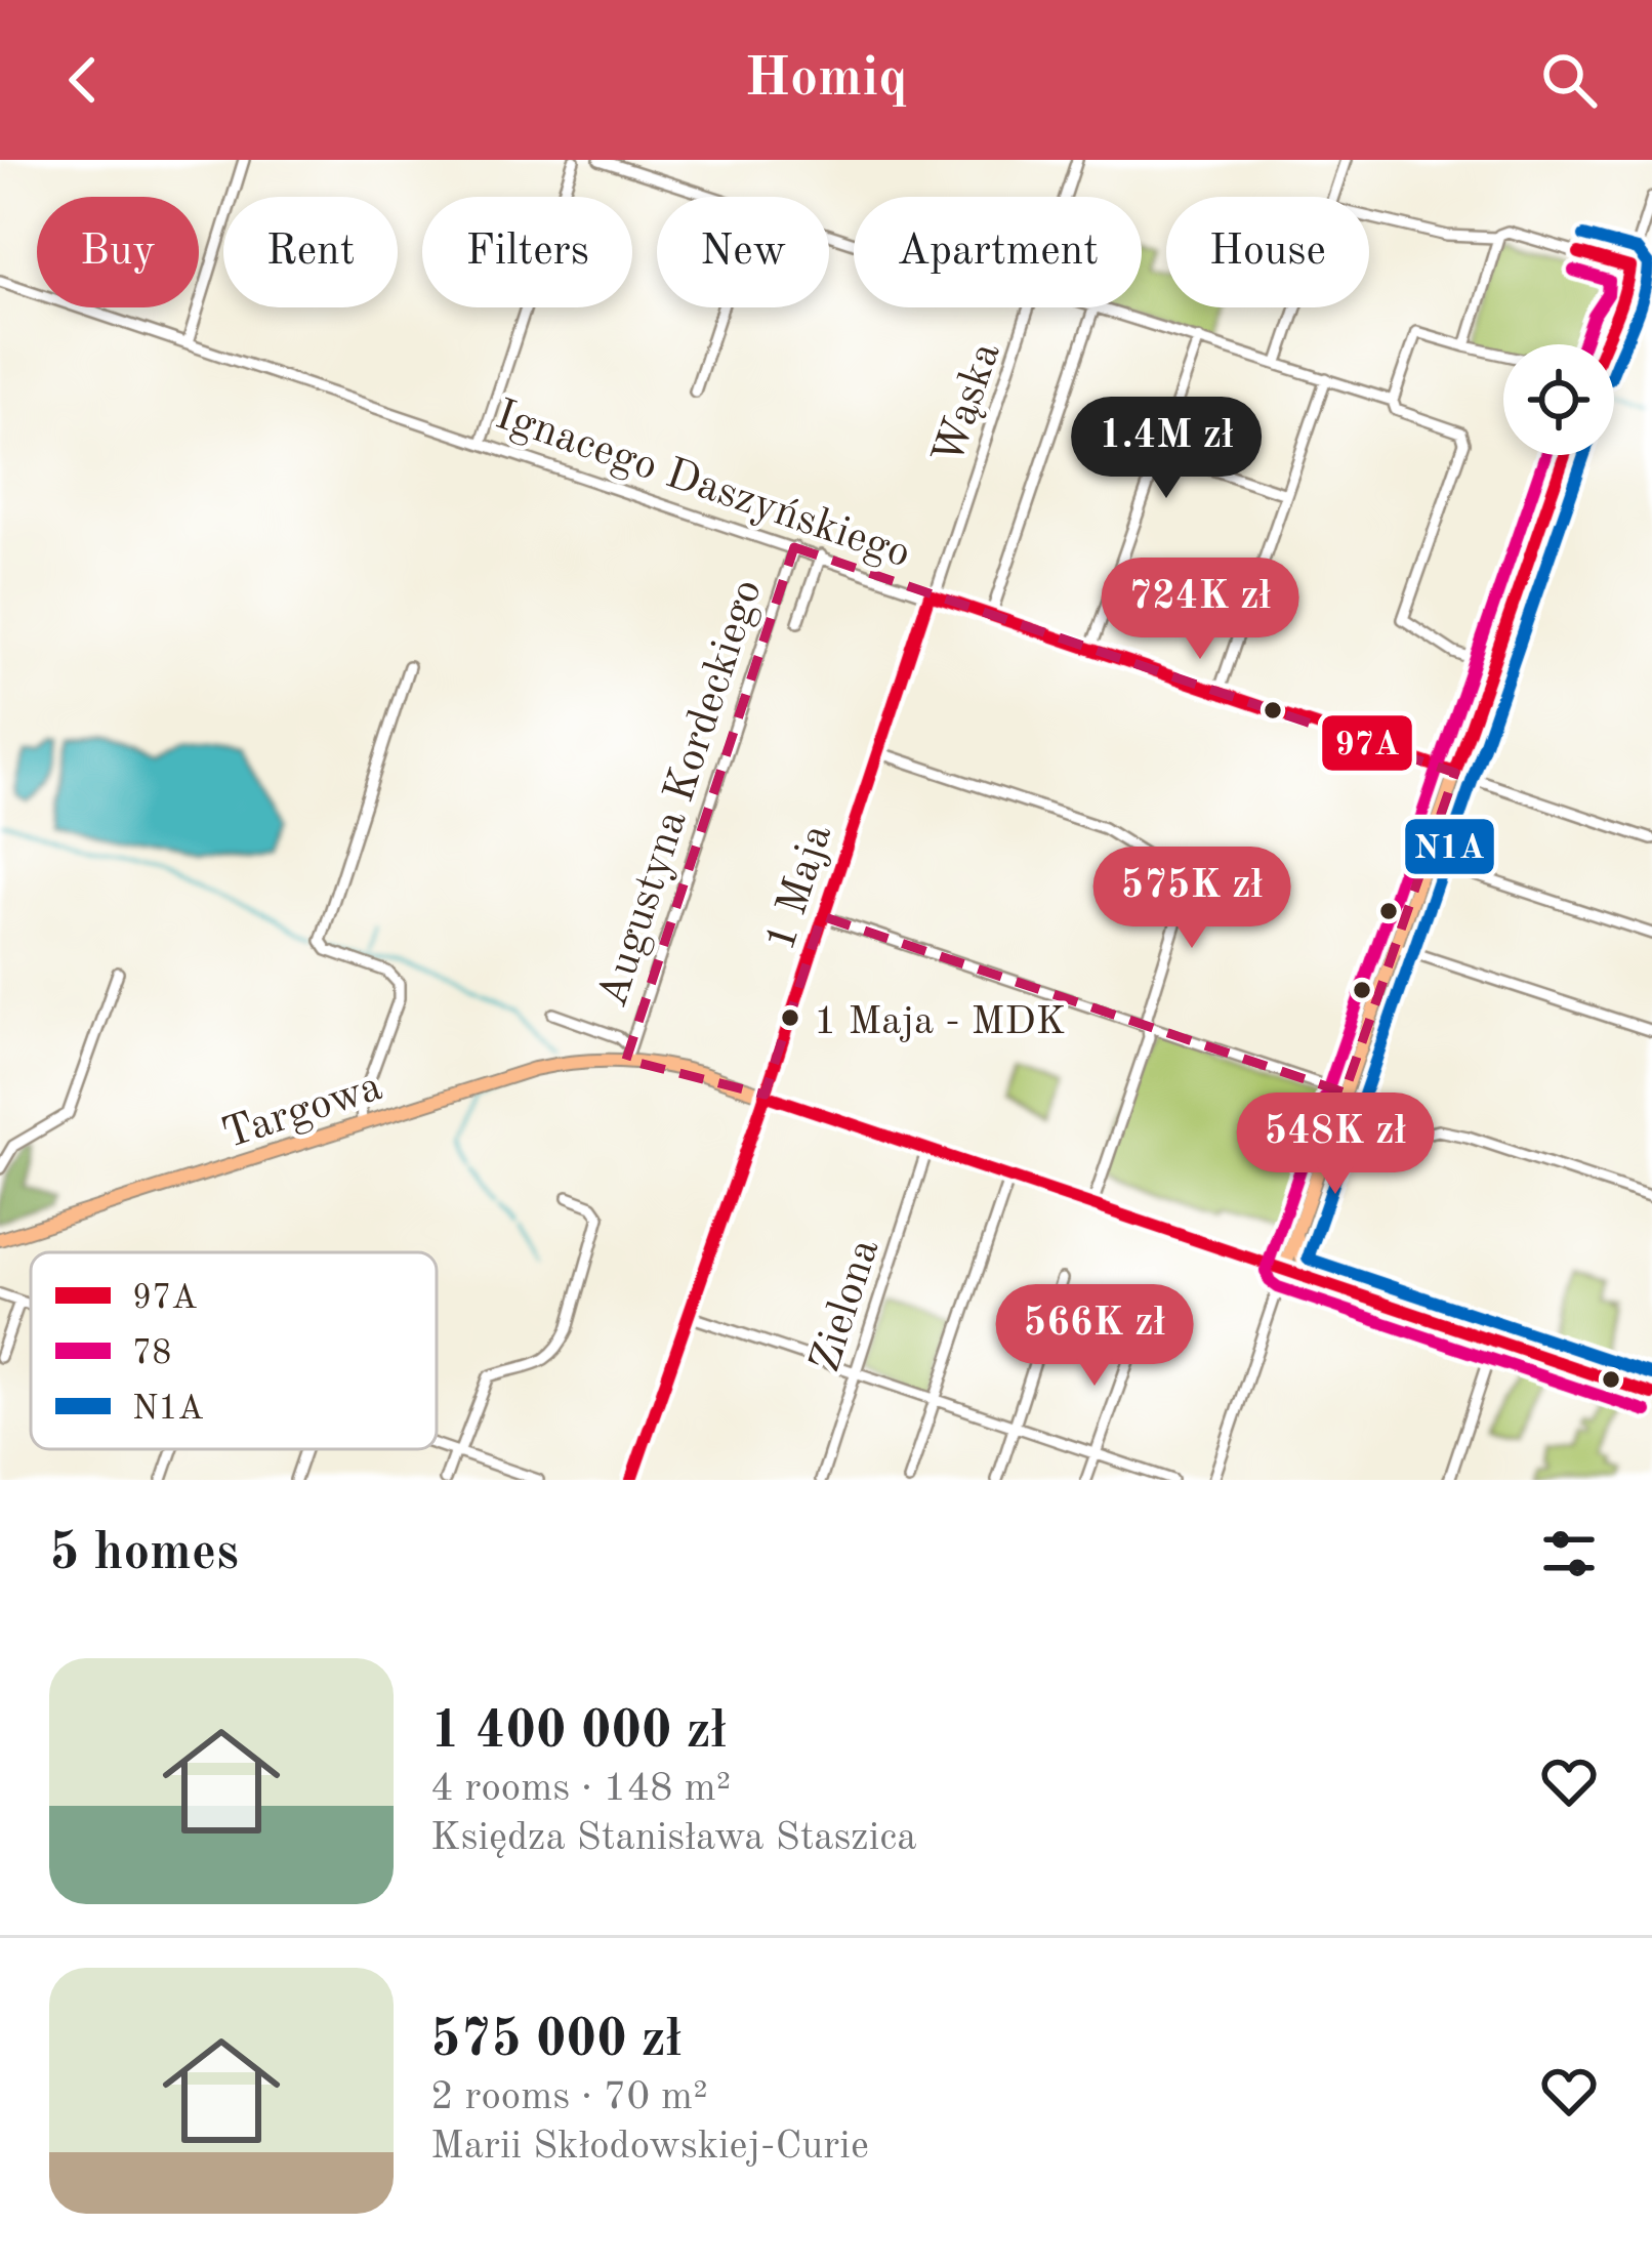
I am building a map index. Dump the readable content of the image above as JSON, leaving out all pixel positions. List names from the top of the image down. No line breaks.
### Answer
{"streets":{"main road":["Targowa"],"street":["Wąska","Ignacego Daszyńskiego","Augustyna Kordeckiego","1 Maja","Zielona"]},"crossings":[["Wąska","Ignacego Daszyńskiego"],["Wąska","1 Maja"],["Ignacego Daszyńskiego","Augustyna Kordeckiego"],["Ignacego Daszyńskiego","1 Maja"],["Augustyna Kordeckiego","Targowa"],["1 Maja","Targowa"],["Targowa","Zielona"]],"places":["1 Maja - MDK"],"lines":["transit line N1A","transit line 97A","transit line 78"],"legend":["97A","78","N1A"],"page":{"header":"Homiq","chip":["Buy","Rent","Filters","New","Apartment","House"],"price":["1.4M zł","724K zł","575K zł","548K zł","566K zł"],"heading":"5 homes","list":[{"name":"1 400 000 zł","note":"4 rooms · 148 m² · Księdza Stanisława Staszica"},{"name":"575 000 zł","note":"2 rooms · 70 m² · Marii Skłodowskiej-Curie"}]}}
